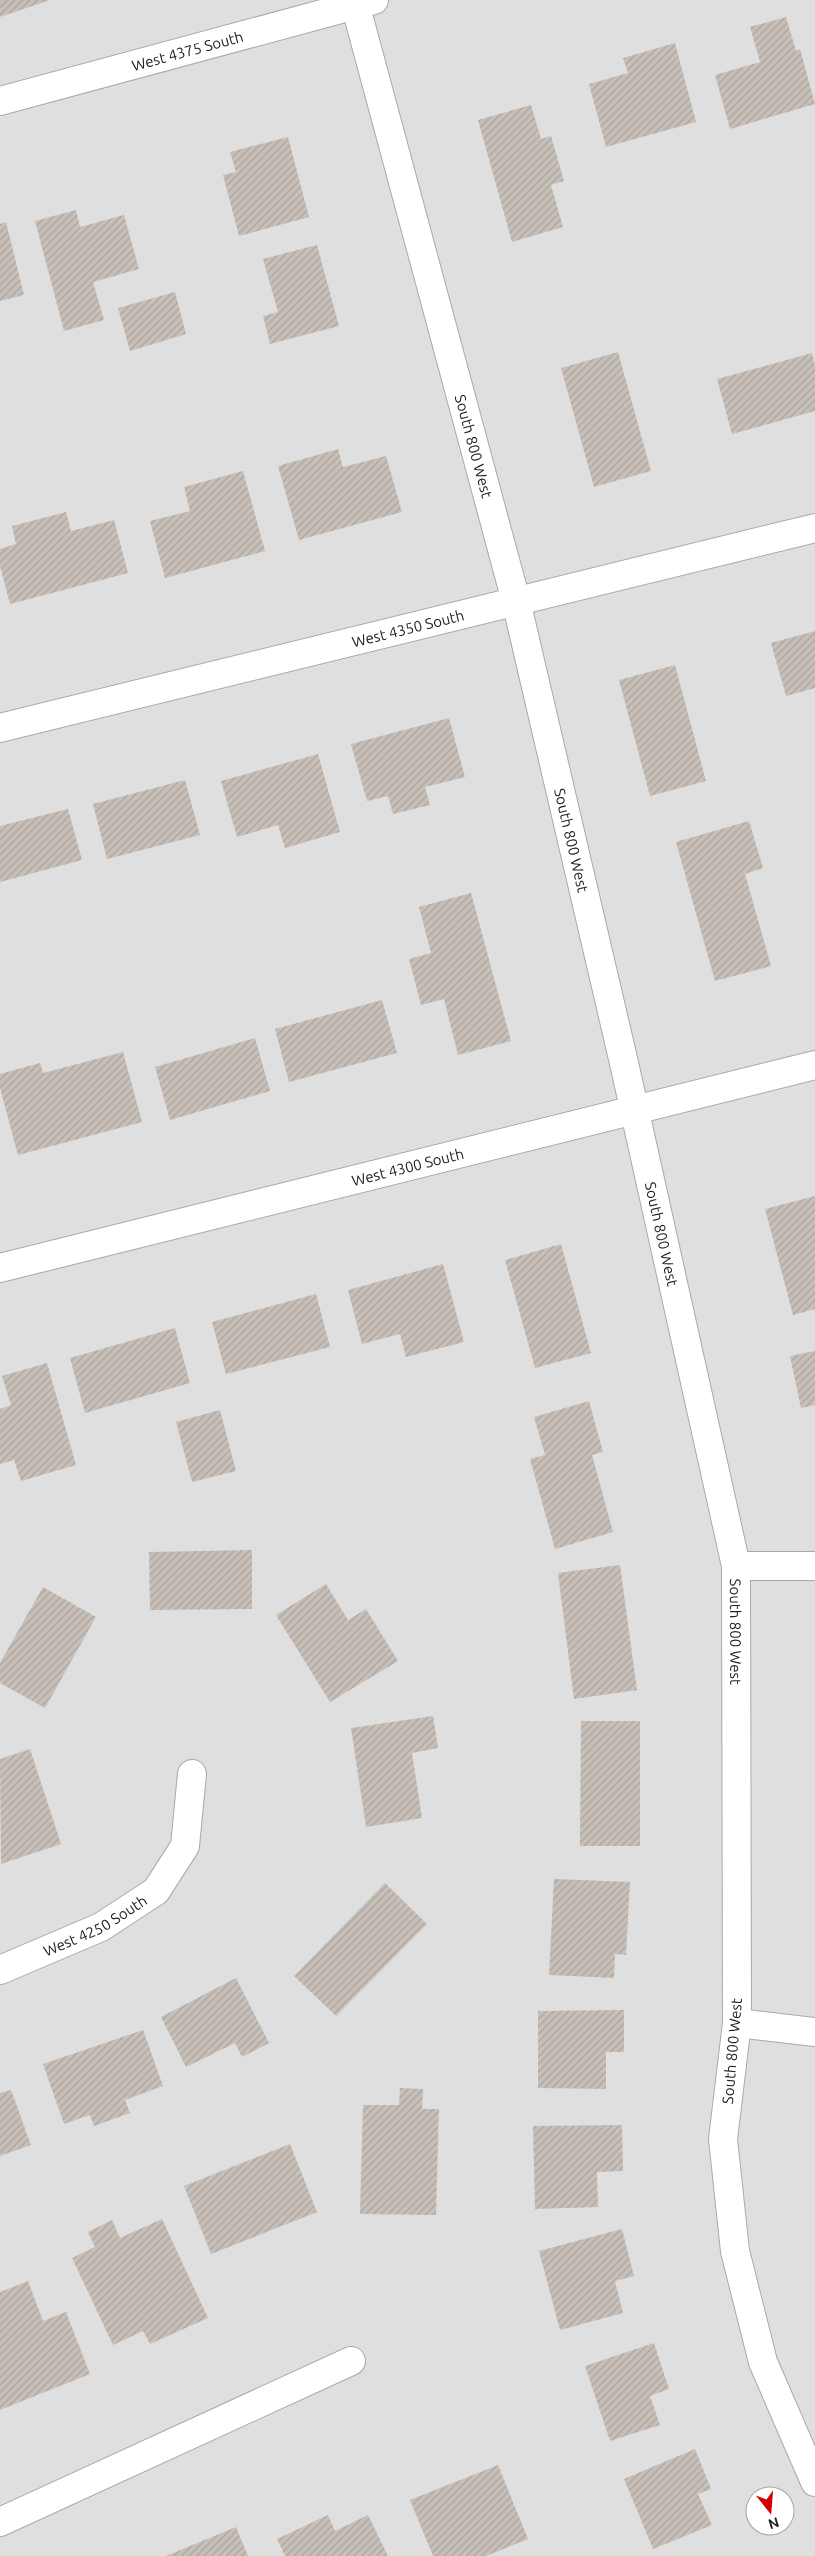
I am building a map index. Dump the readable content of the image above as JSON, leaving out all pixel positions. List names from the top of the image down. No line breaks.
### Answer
{"streets":{"street":["West 4375 South","South 800 West","West 4350 South","West 4300 South","West 4250 South"]},"crossings":[["West 4375 South","South 800 West"],["South 800 West","West 4350 South"],["South 800 West","West 4300 South"]],"north":"bottom"}
